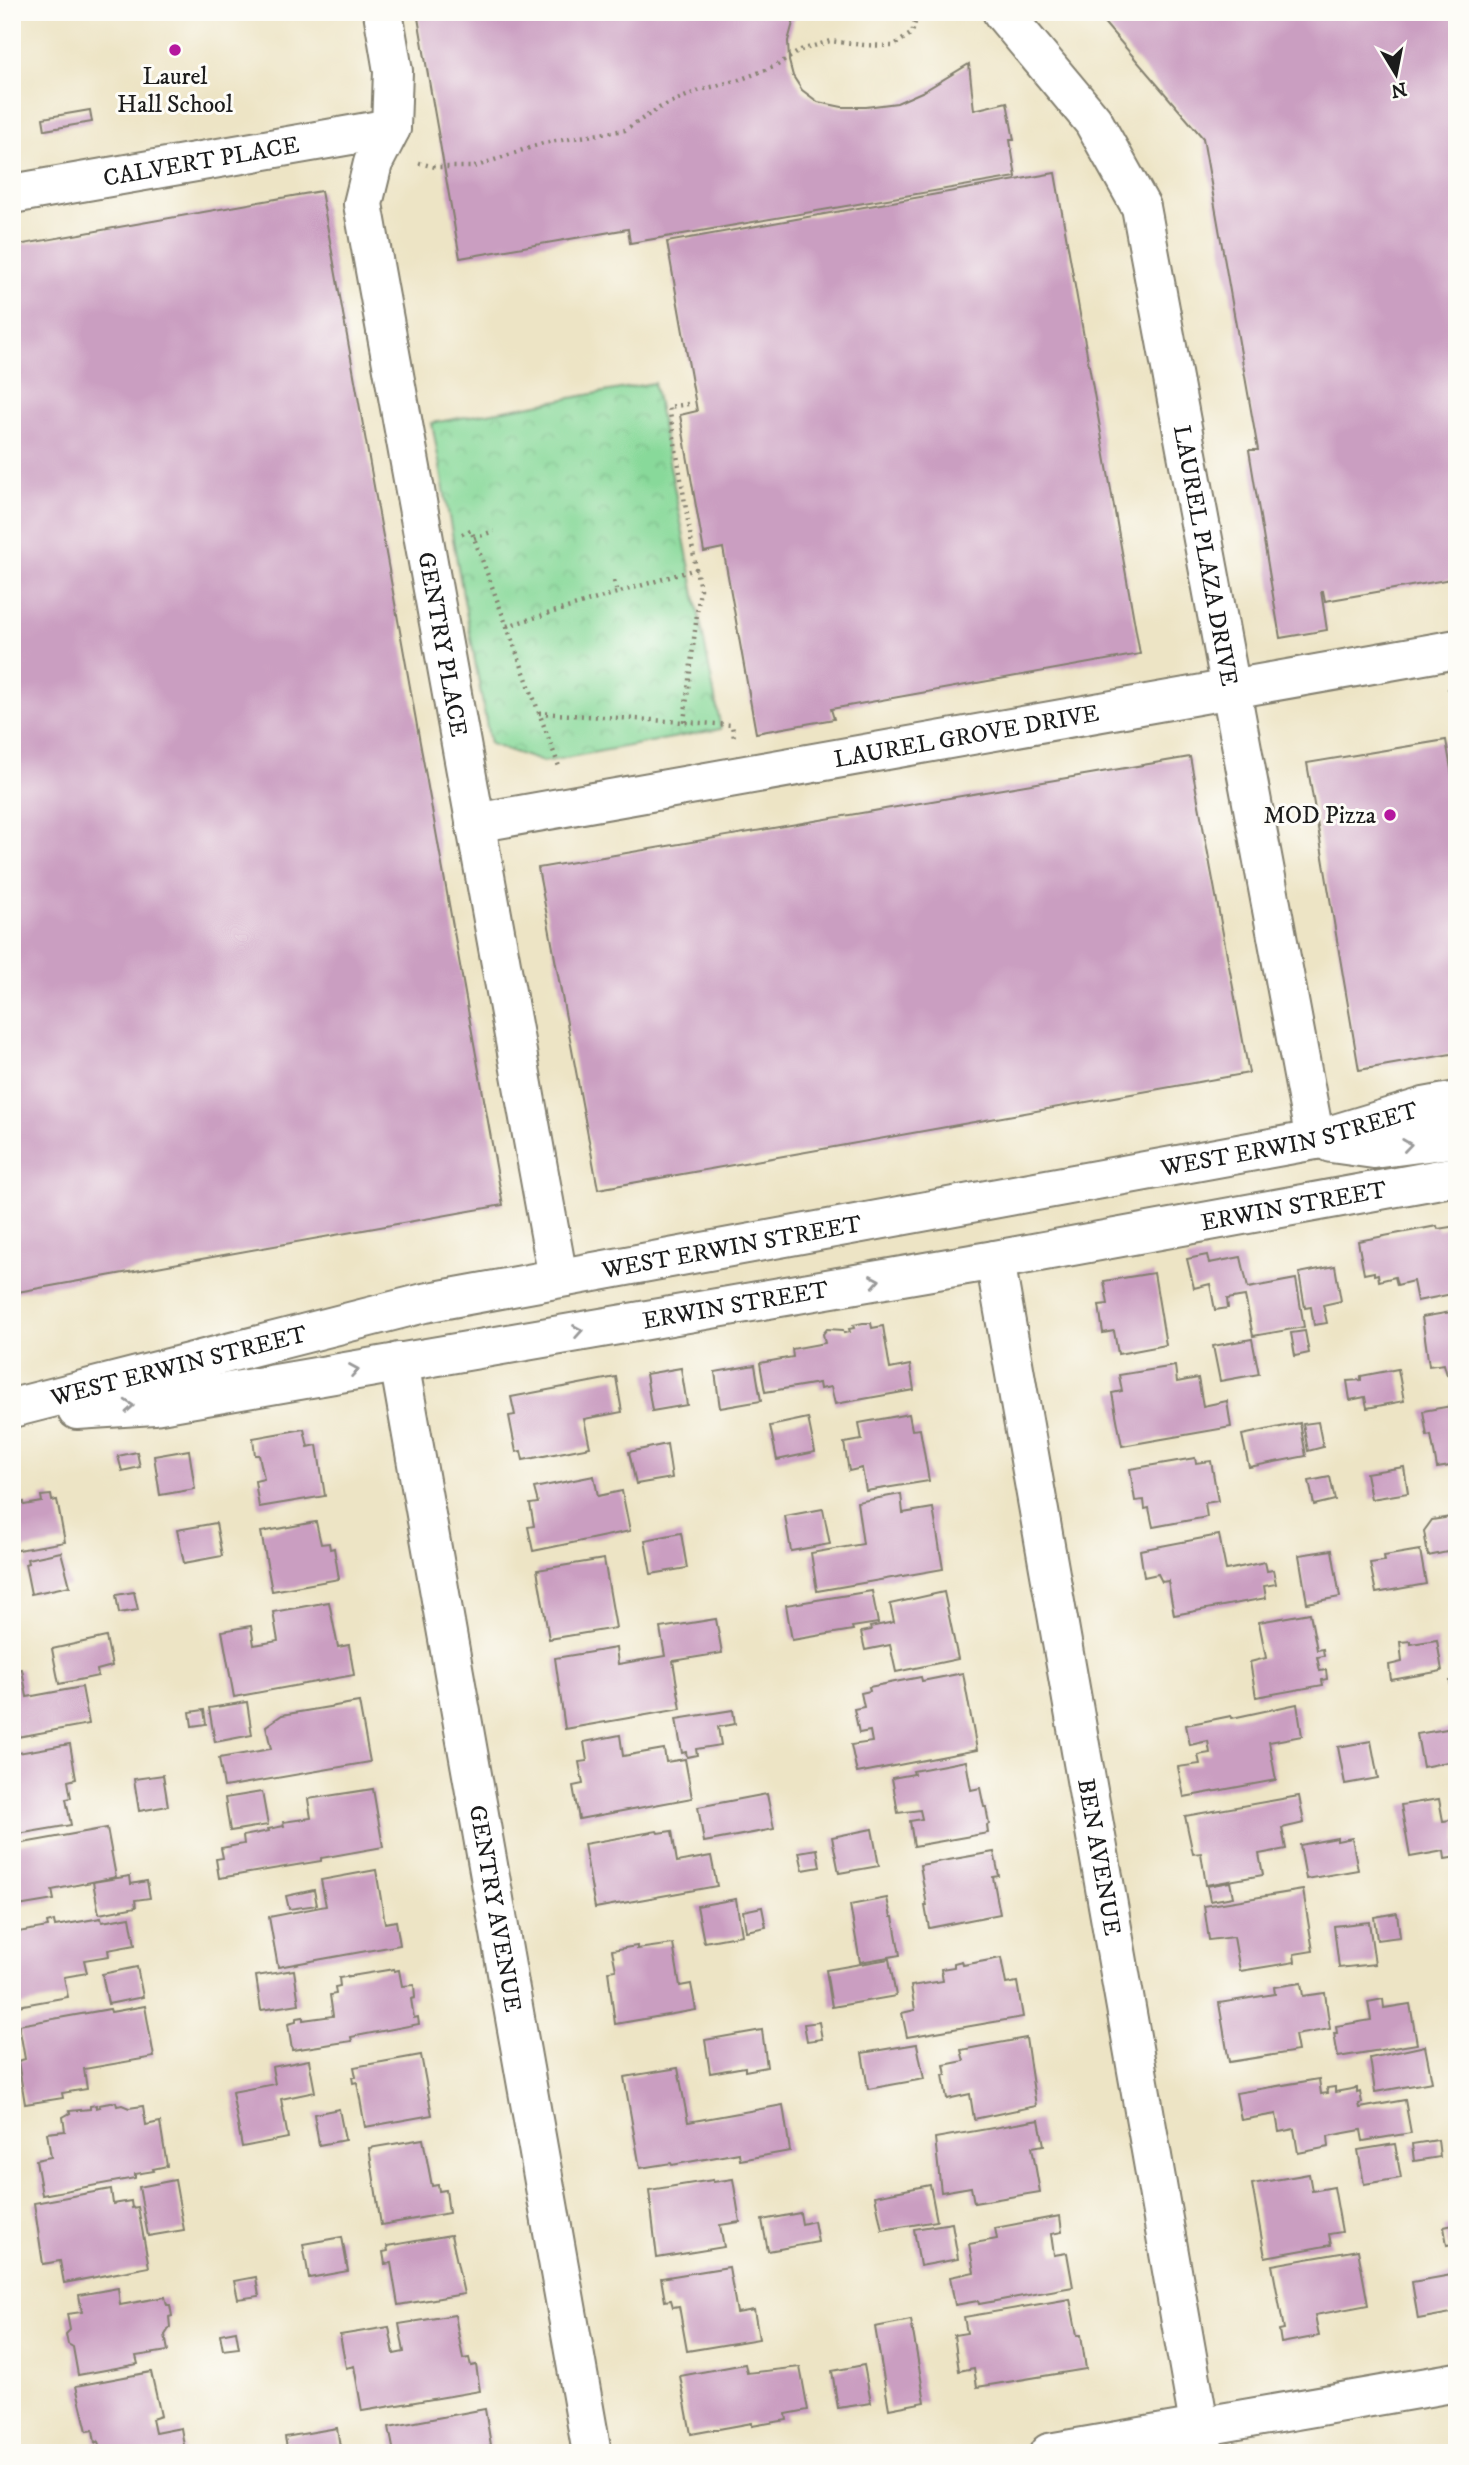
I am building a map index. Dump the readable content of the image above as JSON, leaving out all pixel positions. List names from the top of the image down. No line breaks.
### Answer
{"streets":{"street":["CALVERT PLACE","LAUREL PLAZA DRIVE","GENTRY PLACE","LAUREL GROVE DRIVE","WEST ERWIN STREET","ERWIN STREET","BEN AVENUE","GENTRY AVENUE"]},"crossings":[["CALVERT PLACE","GENTRY PLACE"],["LAUREL PLAZA DRIVE","LAUREL GROVE DRIVE"],["LAUREL PLAZA DRIVE","WEST ERWIN STREET"],["GENTRY PLACE","LAUREL GROVE DRIVE"],["GENTRY PLACE","WEST ERWIN STREET"],["ERWIN STREET","BEN AVENUE"],["ERWIN STREET","GENTRY AVENUE"]],"one_way":["ERWIN STREET"],"places":["Laurel Hall School","MOD Pizza"],"north":"bottom"}
